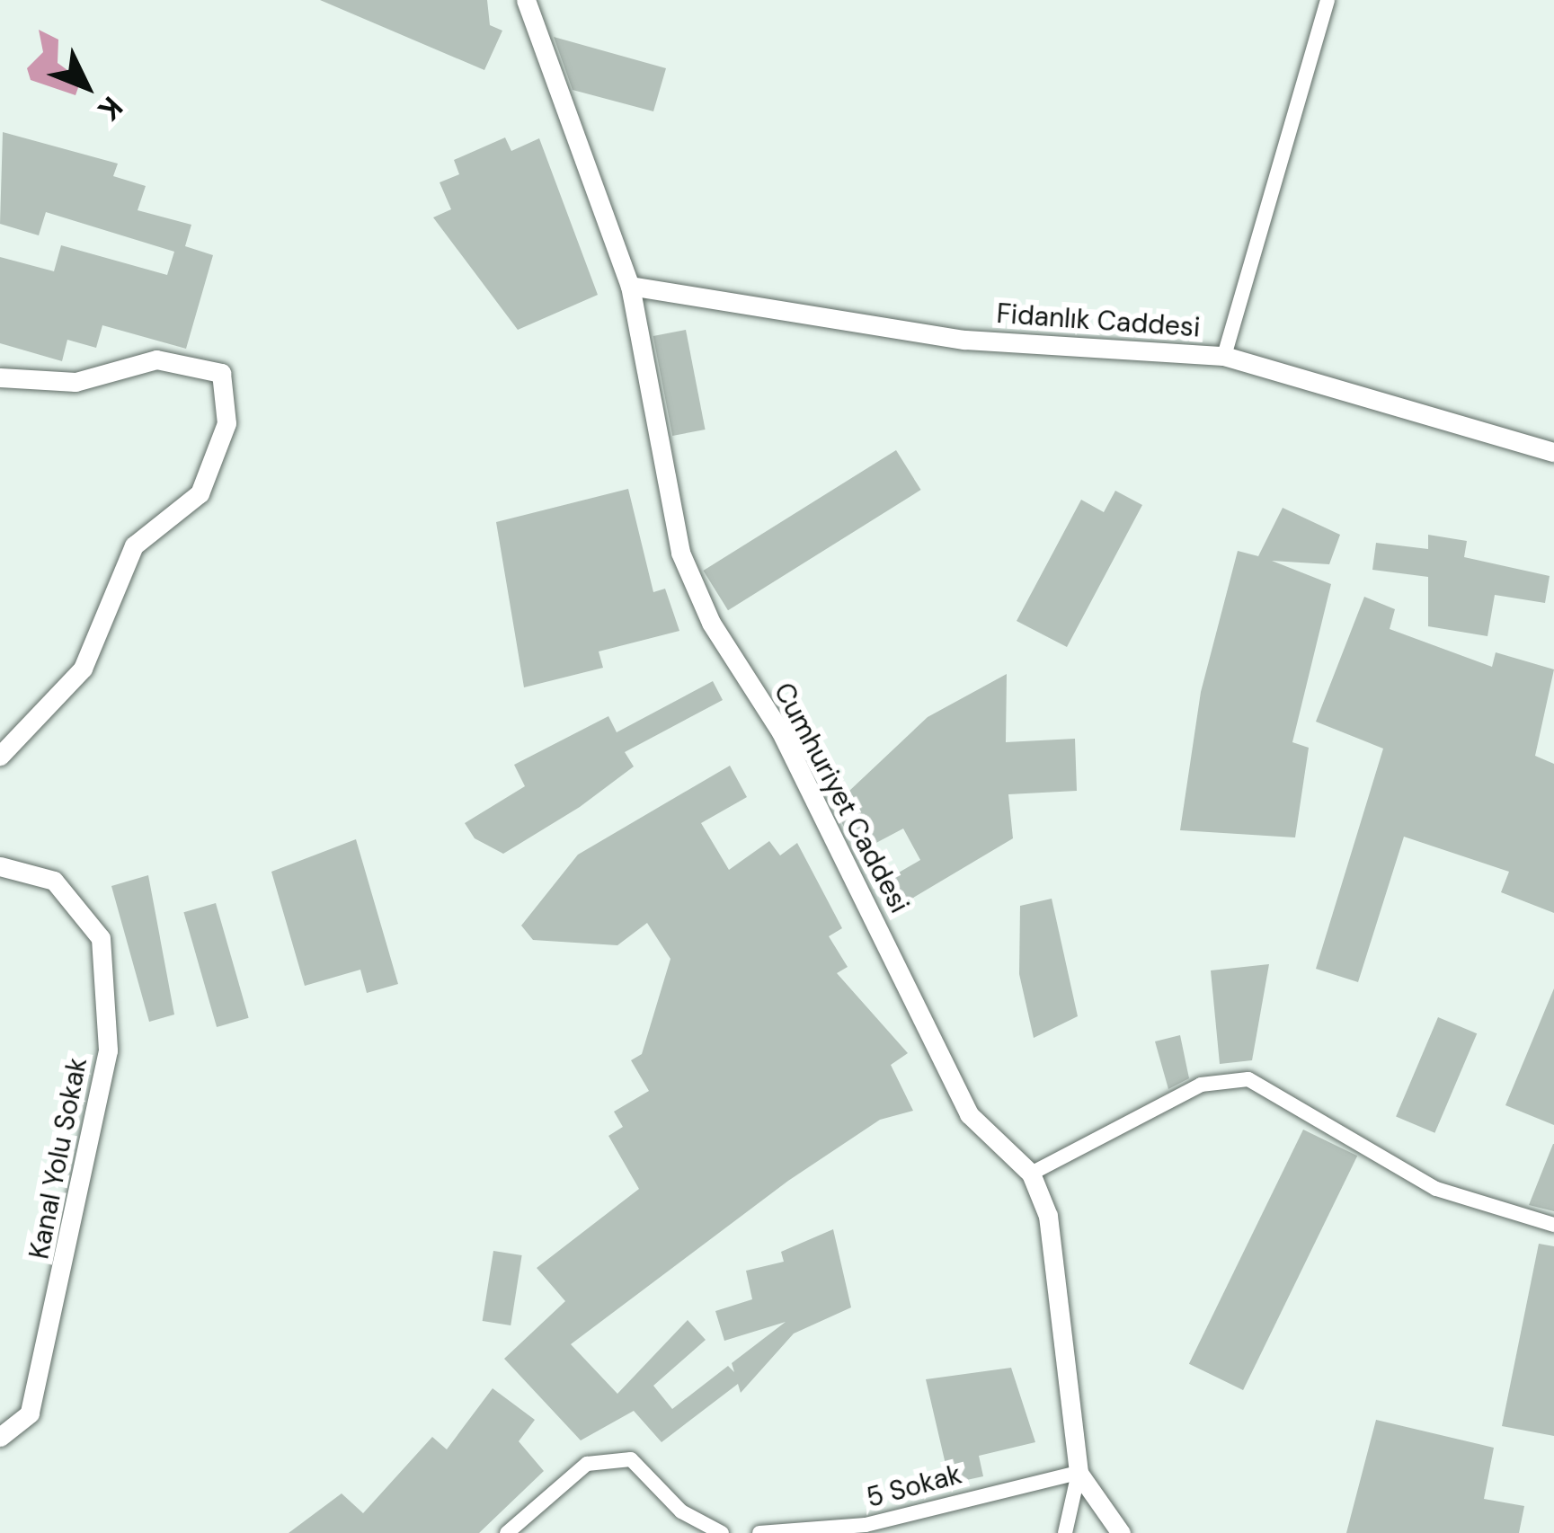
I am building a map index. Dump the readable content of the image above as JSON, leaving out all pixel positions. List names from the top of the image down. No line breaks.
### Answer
{"streets":{"street":["Fidanlık Caddesi","Cumhuriyet Caddesi","Kanal Yolu Sokak","5 Sokak"]},"crossings":[["Fidanlık Caddesi","Cumhuriyet Caddesi"],["Cumhuriyet Caddesi","5 Sokak"]],"north":"bottom right"}
